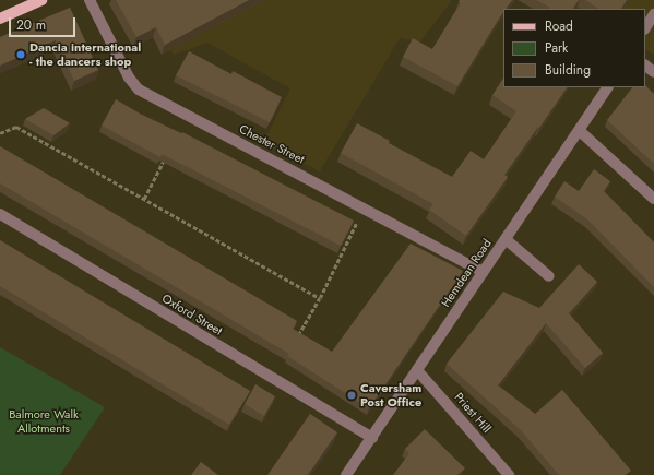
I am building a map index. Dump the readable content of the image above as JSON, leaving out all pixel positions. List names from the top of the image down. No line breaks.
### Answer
{"streets":{"street":["Chester Street","Hemdean Road","Oxford Street","Priest Hill"]},"crossings":[["Chester Street","Hemdean Road"],["Hemdean Road","Oxford Street"],["Hemdean Road","Priest Hill"]],"parks":["Balmore Walk Allotments"],"places":["Dancia international - the dancers shop","Caversham Post Office"],"legend":["Road","Park","Building"],"scale_bar":"20 m"}
